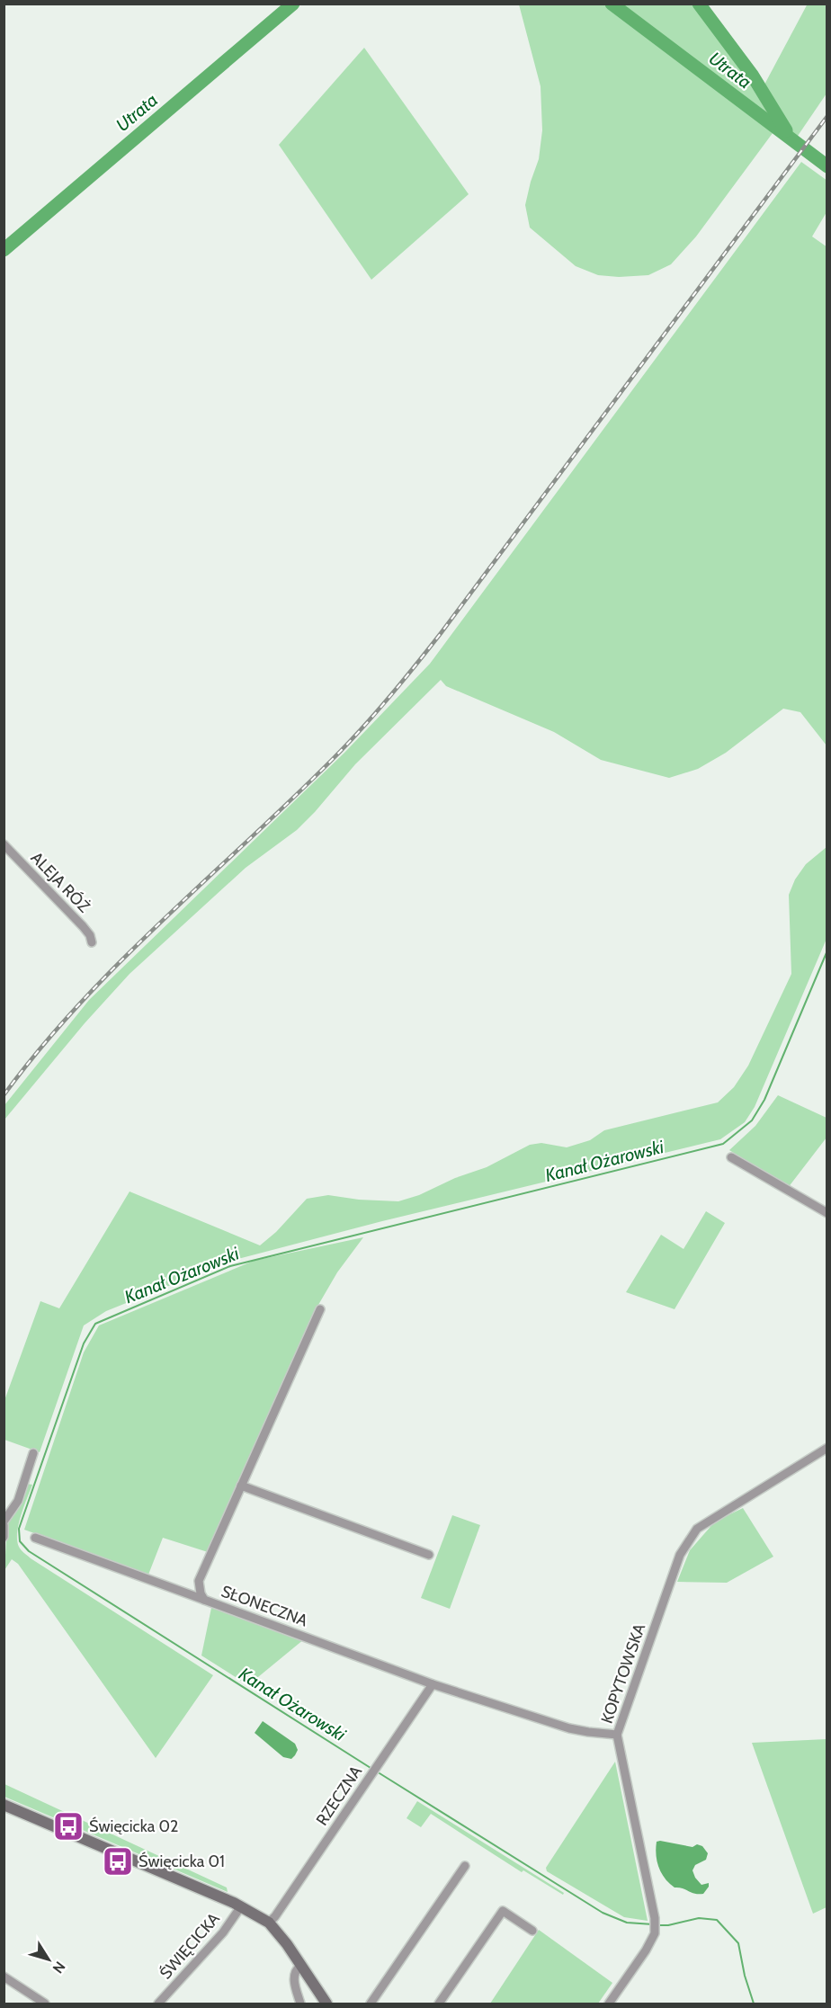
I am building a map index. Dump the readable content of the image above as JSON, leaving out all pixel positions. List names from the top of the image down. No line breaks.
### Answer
{"streets":{"street":["ALEJA RÓŻ","SŁONECZNA","KOPYTOWSKA","RZECZNA","ŚWIĘCICKA"]},"crossings":[["SŁONECZNA","KOPYTOWSKA"],["SŁONECZNA","RZECZNA"]],"water":["Utrata","Kanał Ożarowski"],"places":{"bus stop":["Święcicka 02","Święcicka 01"]},"north":"bottom right"}
